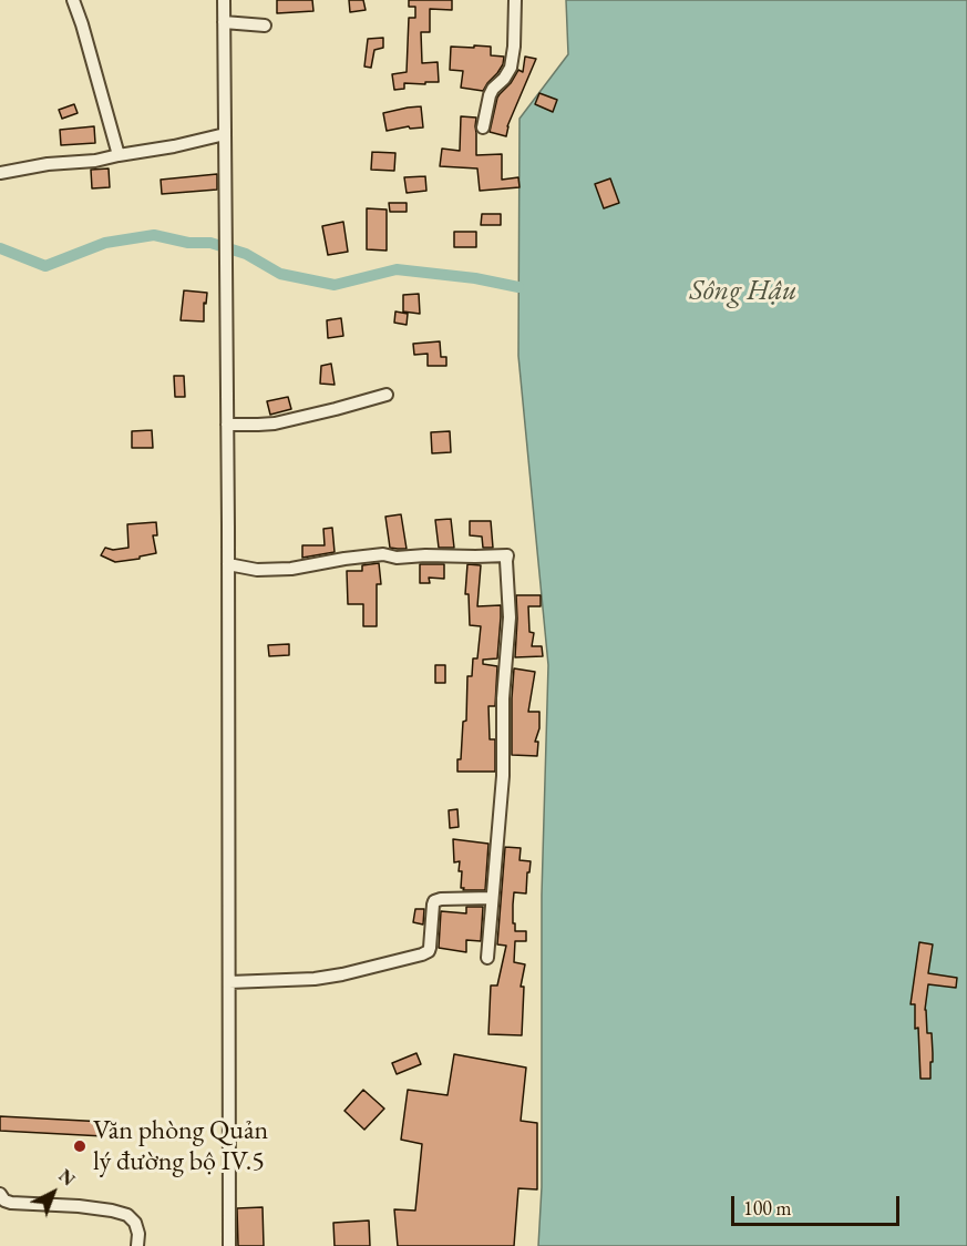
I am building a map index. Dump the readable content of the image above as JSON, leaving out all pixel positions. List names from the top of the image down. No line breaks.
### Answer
{"water":["Sông Hậu"],"places":["Văn phòng Quản lý đường bộ IV.5"],"scale_bar":"100 m","north":"top right"}
